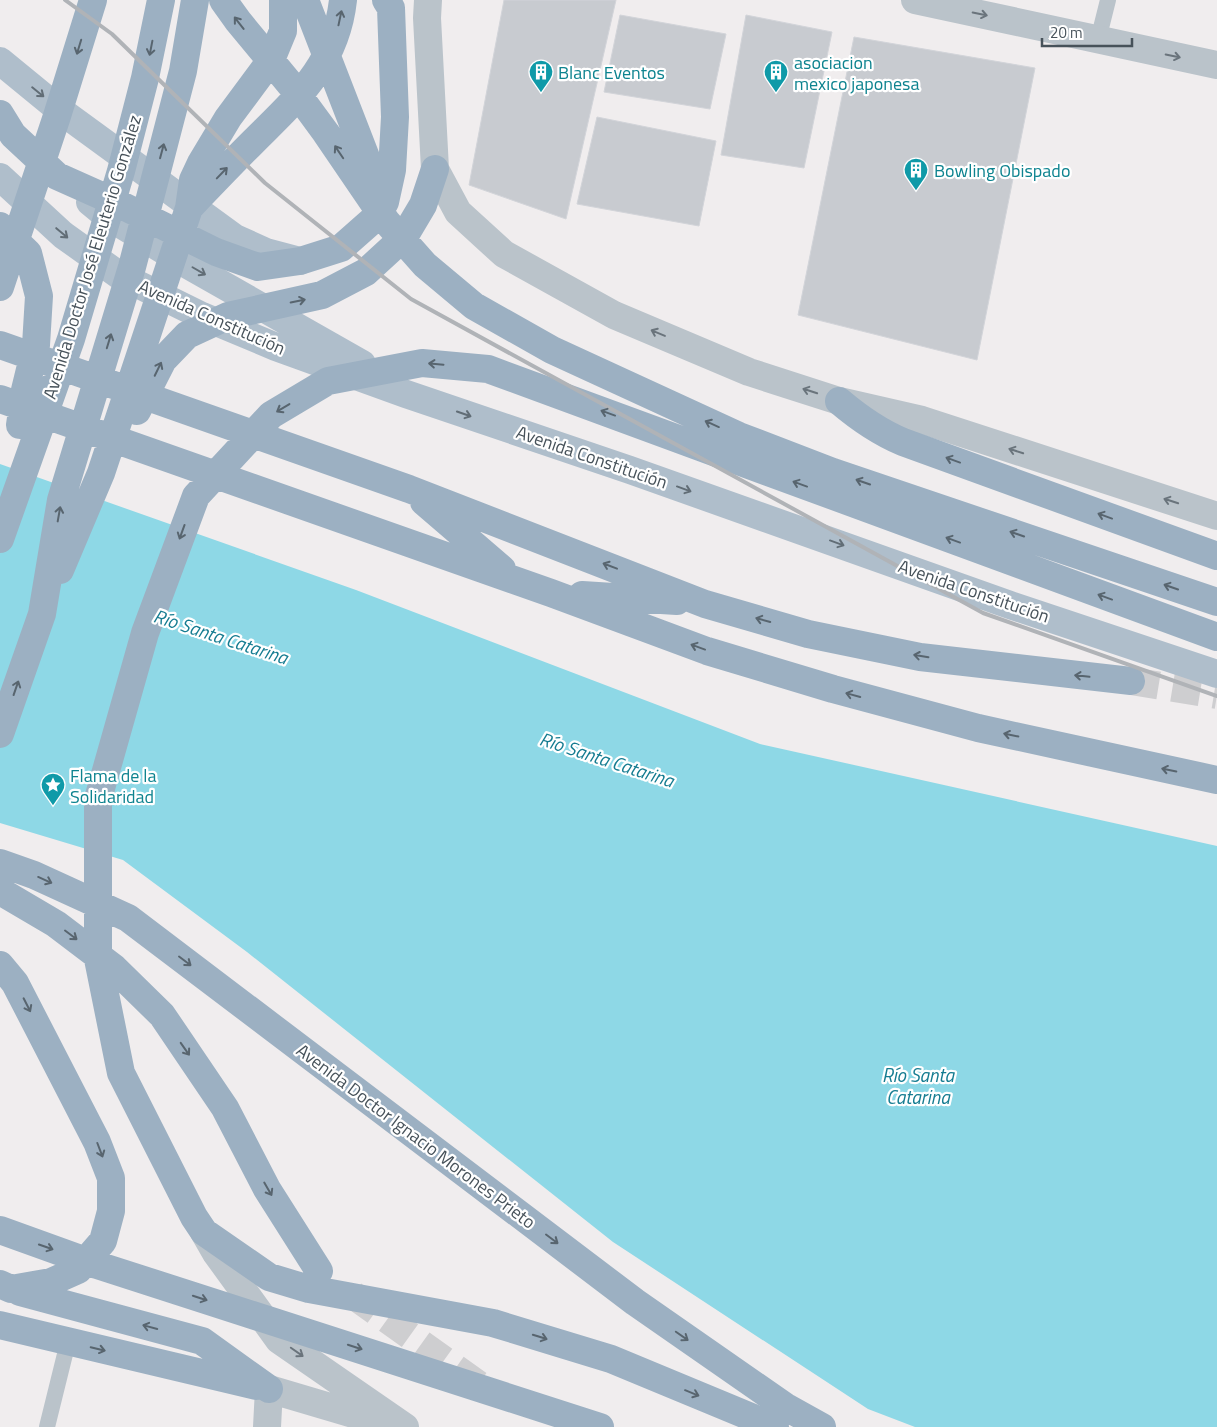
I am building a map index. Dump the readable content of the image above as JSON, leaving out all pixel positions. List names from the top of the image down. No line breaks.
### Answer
{"streets":{"highway":["Avenida Doctor José Eleuterio González","Avenida Doctor Ignacio Morones Prieto"],"main road":["Avenida Constitución"]},"water":["Río Santa Catarina"],"places":{"building":["Blanc Eventos","asociacion mexico japonesa","Bowling Obispado"],"place":["Flama de la Solidaridad"]},"scale_bar":"20 m"}
